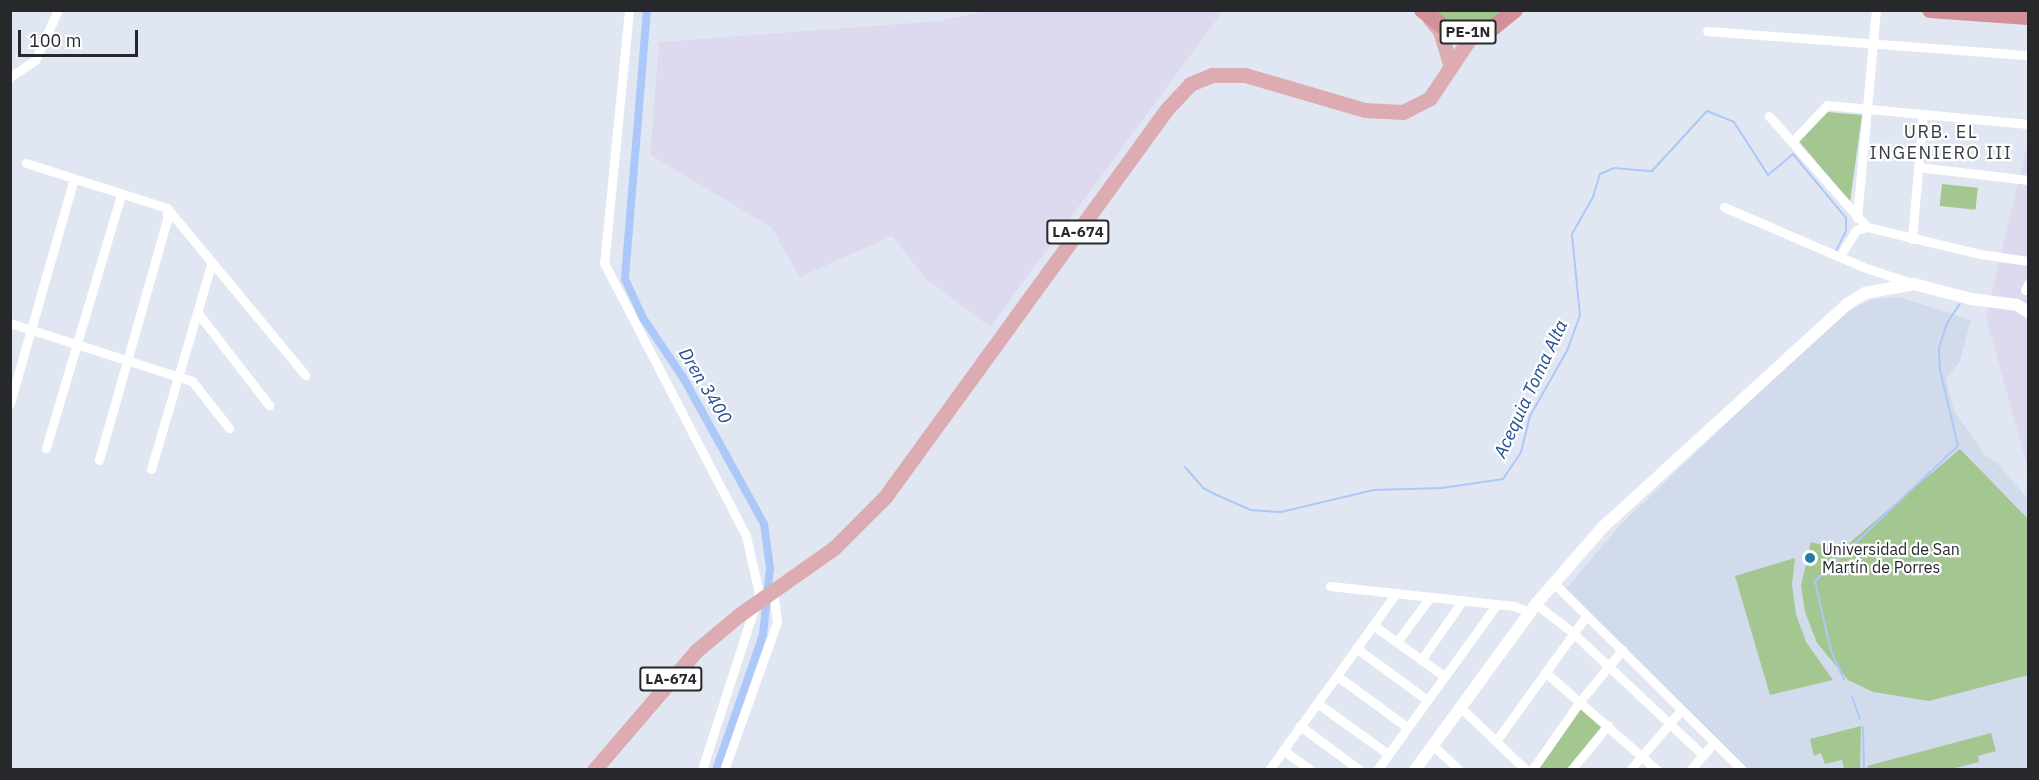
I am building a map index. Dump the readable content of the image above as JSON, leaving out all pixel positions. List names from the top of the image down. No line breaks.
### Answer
{"streets":{"highway":["PE-1N"],"main road":["LA-674"]},"crossings":[["PE-1N","LA-674"]],"districts":["URB. EL INGENIERO III"],"water":["Dren 3400","Acequia Toma Alta"],"places":["Universidad de San Martín de Porres"],"scale_bar":"100 m"}
